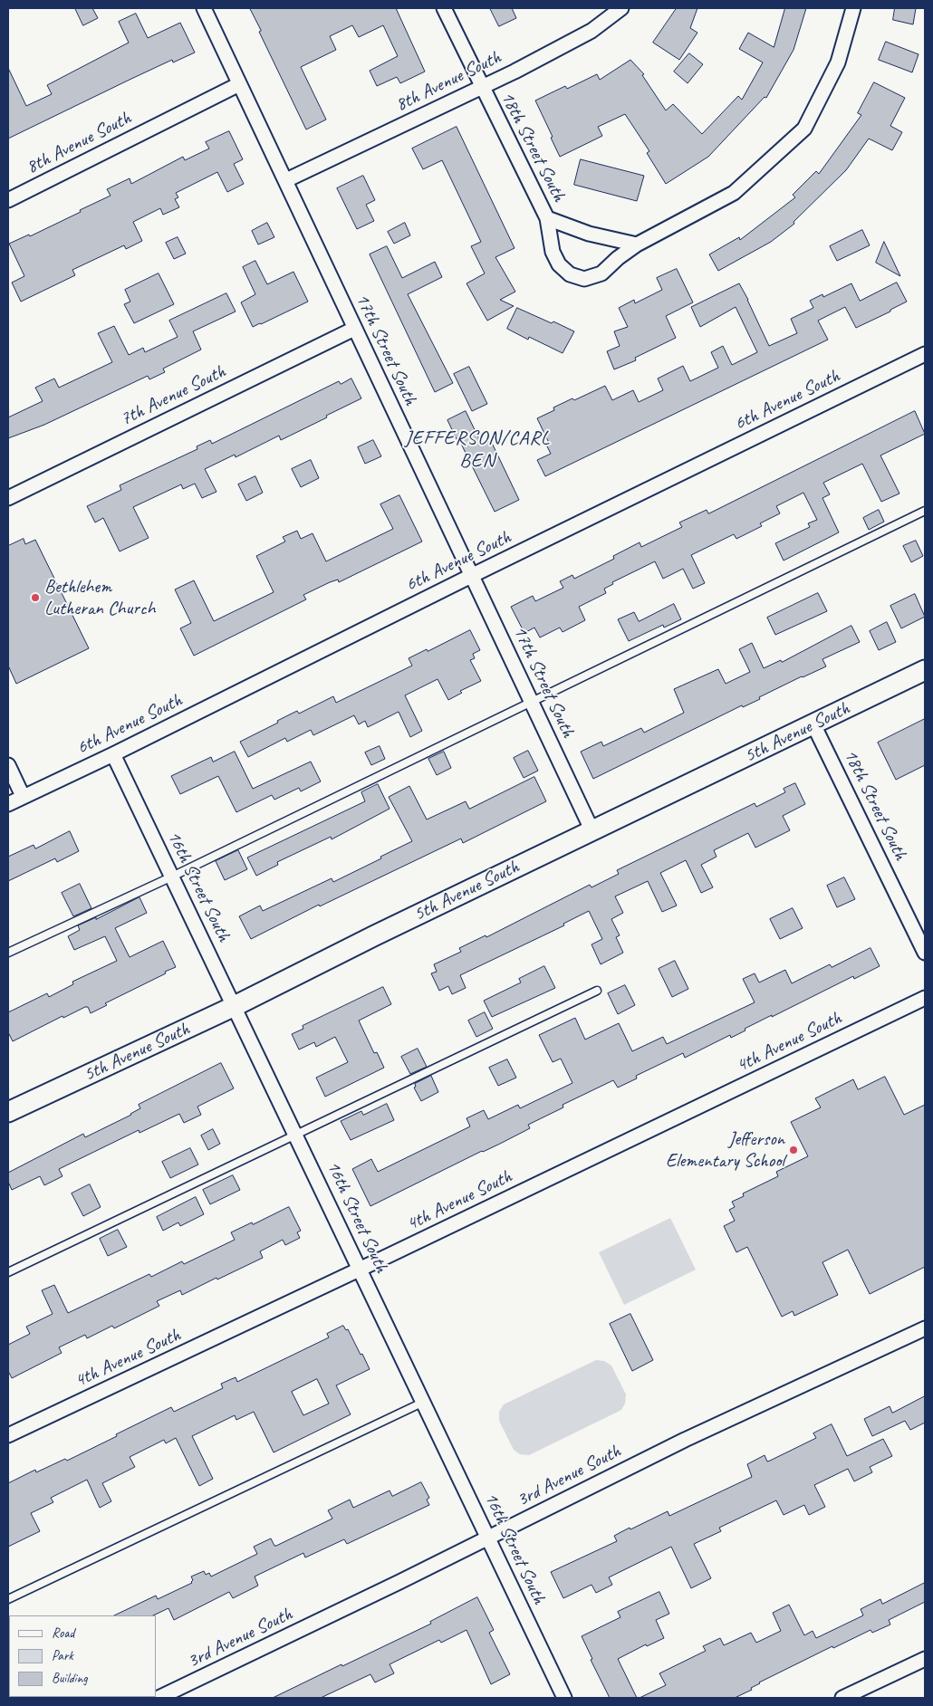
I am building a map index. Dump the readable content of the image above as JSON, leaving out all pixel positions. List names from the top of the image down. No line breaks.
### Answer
{"streets":{"street":["8th Avenue South","18th Street South","17th Street South","7th Avenue South","6th Avenue South","5th Avenue South","16th Street South","4th Avenue South","3rd Avenue South"]},"crossings":[["8th Avenue South","18th Street South"],["8th Avenue South","17th Street South"],["18th Street South","5th Avenue South"],["17th Street South","7th Avenue South"],["17th Street South","6th Avenue South"],["17th Street South","5th Avenue South"],["6th Avenue South","16th Street South"],["5th Avenue South","16th Street South"],["16th Street South","4th Avenue South"],["16th Street South","3rd Avenue South"]],"districts":["JEFFERSON/CARL BEN"],"places":["Bethlehem Lutheran Church","Jefferson Elementary School"],"legend":["Road","Park","Building"]}
